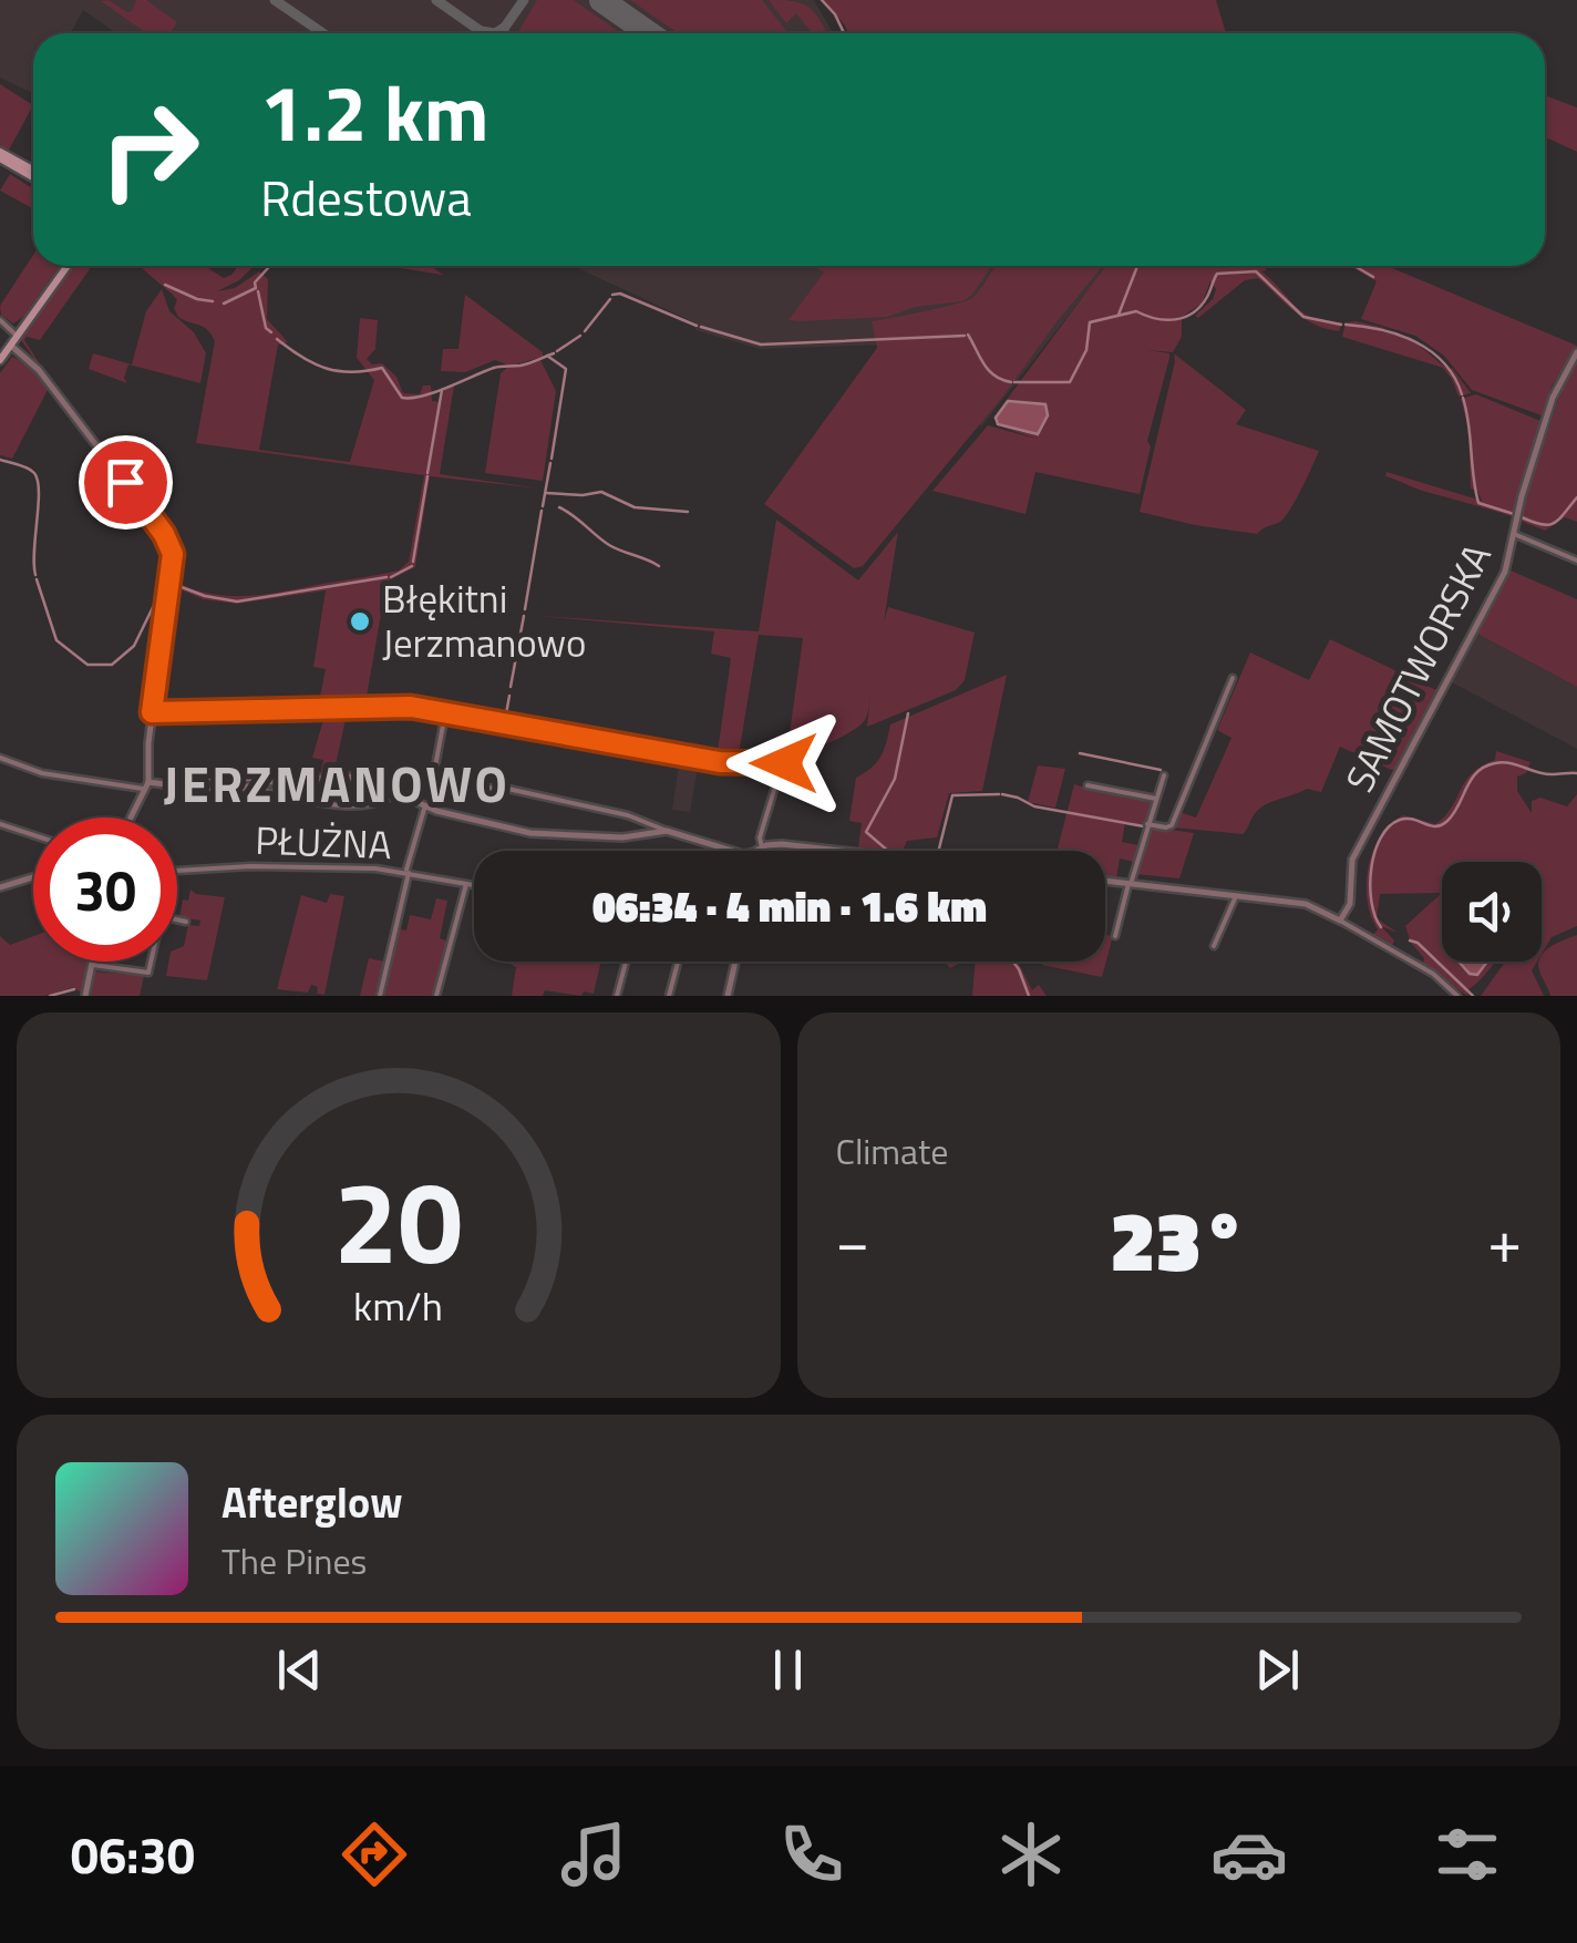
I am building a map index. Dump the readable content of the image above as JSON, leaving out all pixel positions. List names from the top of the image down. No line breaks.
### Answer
{"streets":{"street":["SAMOTWORSKA","PŁUŻNA"]},"districts":["JERZMANOWO"],"places":["Błękitni Jerzmanowo"],"page":{"turn":["1.2 km","Rdestowa"],"limit":"30","trip":"06:34 · 4 min · 1.6 km","tile":"Climate","heat":["−","23°","+"],"song":["Afterglow","The Pines"],"tabs":"06:30","gauge":["20","km/h"]}}
